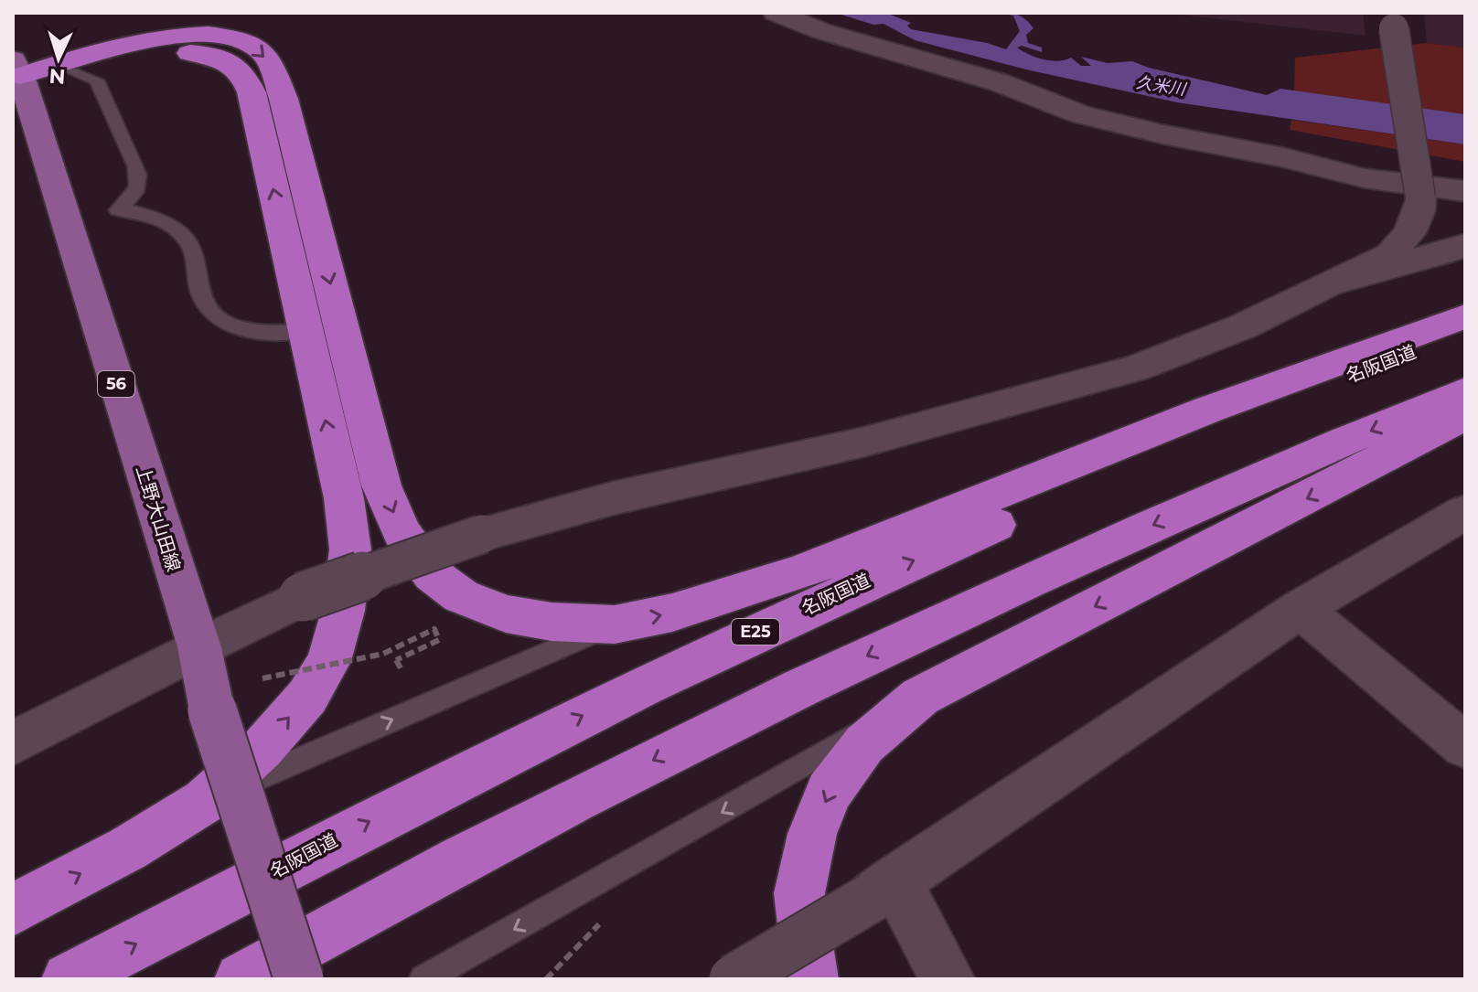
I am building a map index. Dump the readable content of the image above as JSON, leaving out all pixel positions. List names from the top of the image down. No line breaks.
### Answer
{"streets":{"highway":["名阪国道","E25"],"main road":["56","上野大山田線"]},"water":["久米川"],"north":"bottom"}
